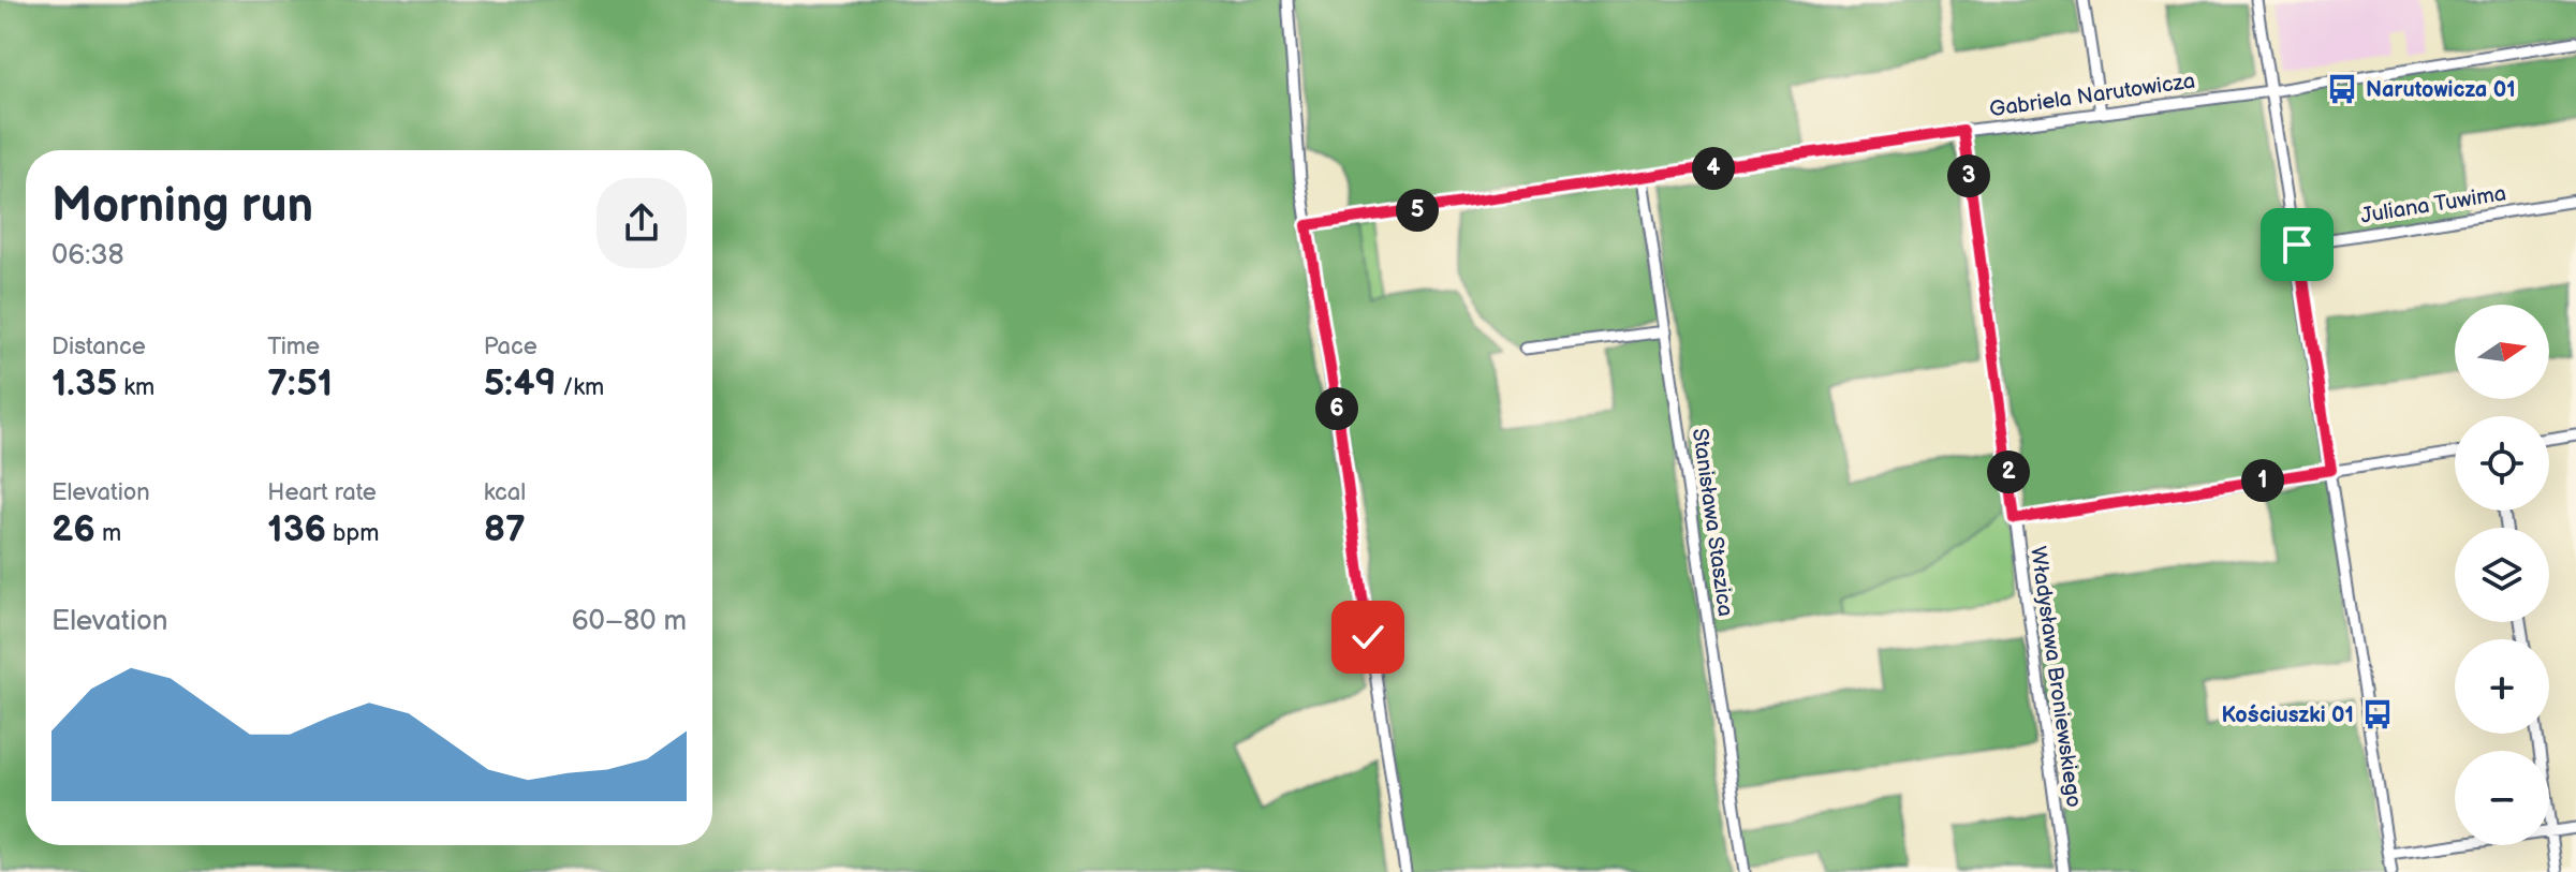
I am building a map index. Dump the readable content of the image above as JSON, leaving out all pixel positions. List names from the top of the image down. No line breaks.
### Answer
{"streets":{"street":["Gabriela Narutowicza","Juliana Tuwima","Stanisława Staszica","Władysława Broniewskiego"]},"crossings":[["Gabriela Narutowicza","Stanisława Staszica"],["Gabriela Narutowicza","Władysława Broniewskiego"]],"places":{"bus stop":["Narutowicza 01","Kościuszki 01"]},"north":"right","page":{"pins":["4","3","5","6","2","1"],"heading":["Morning run","06:38"],"stats":[["Distance","1.35 km"],["Time","7:51"],["Pace","5:49 /km"],["Elevation","26 m"],["Heart rate","136 bpm"],["kcal","87"]],"map_buttons":["+","−"],"chart":["Elevation","60–80 m"]}}
